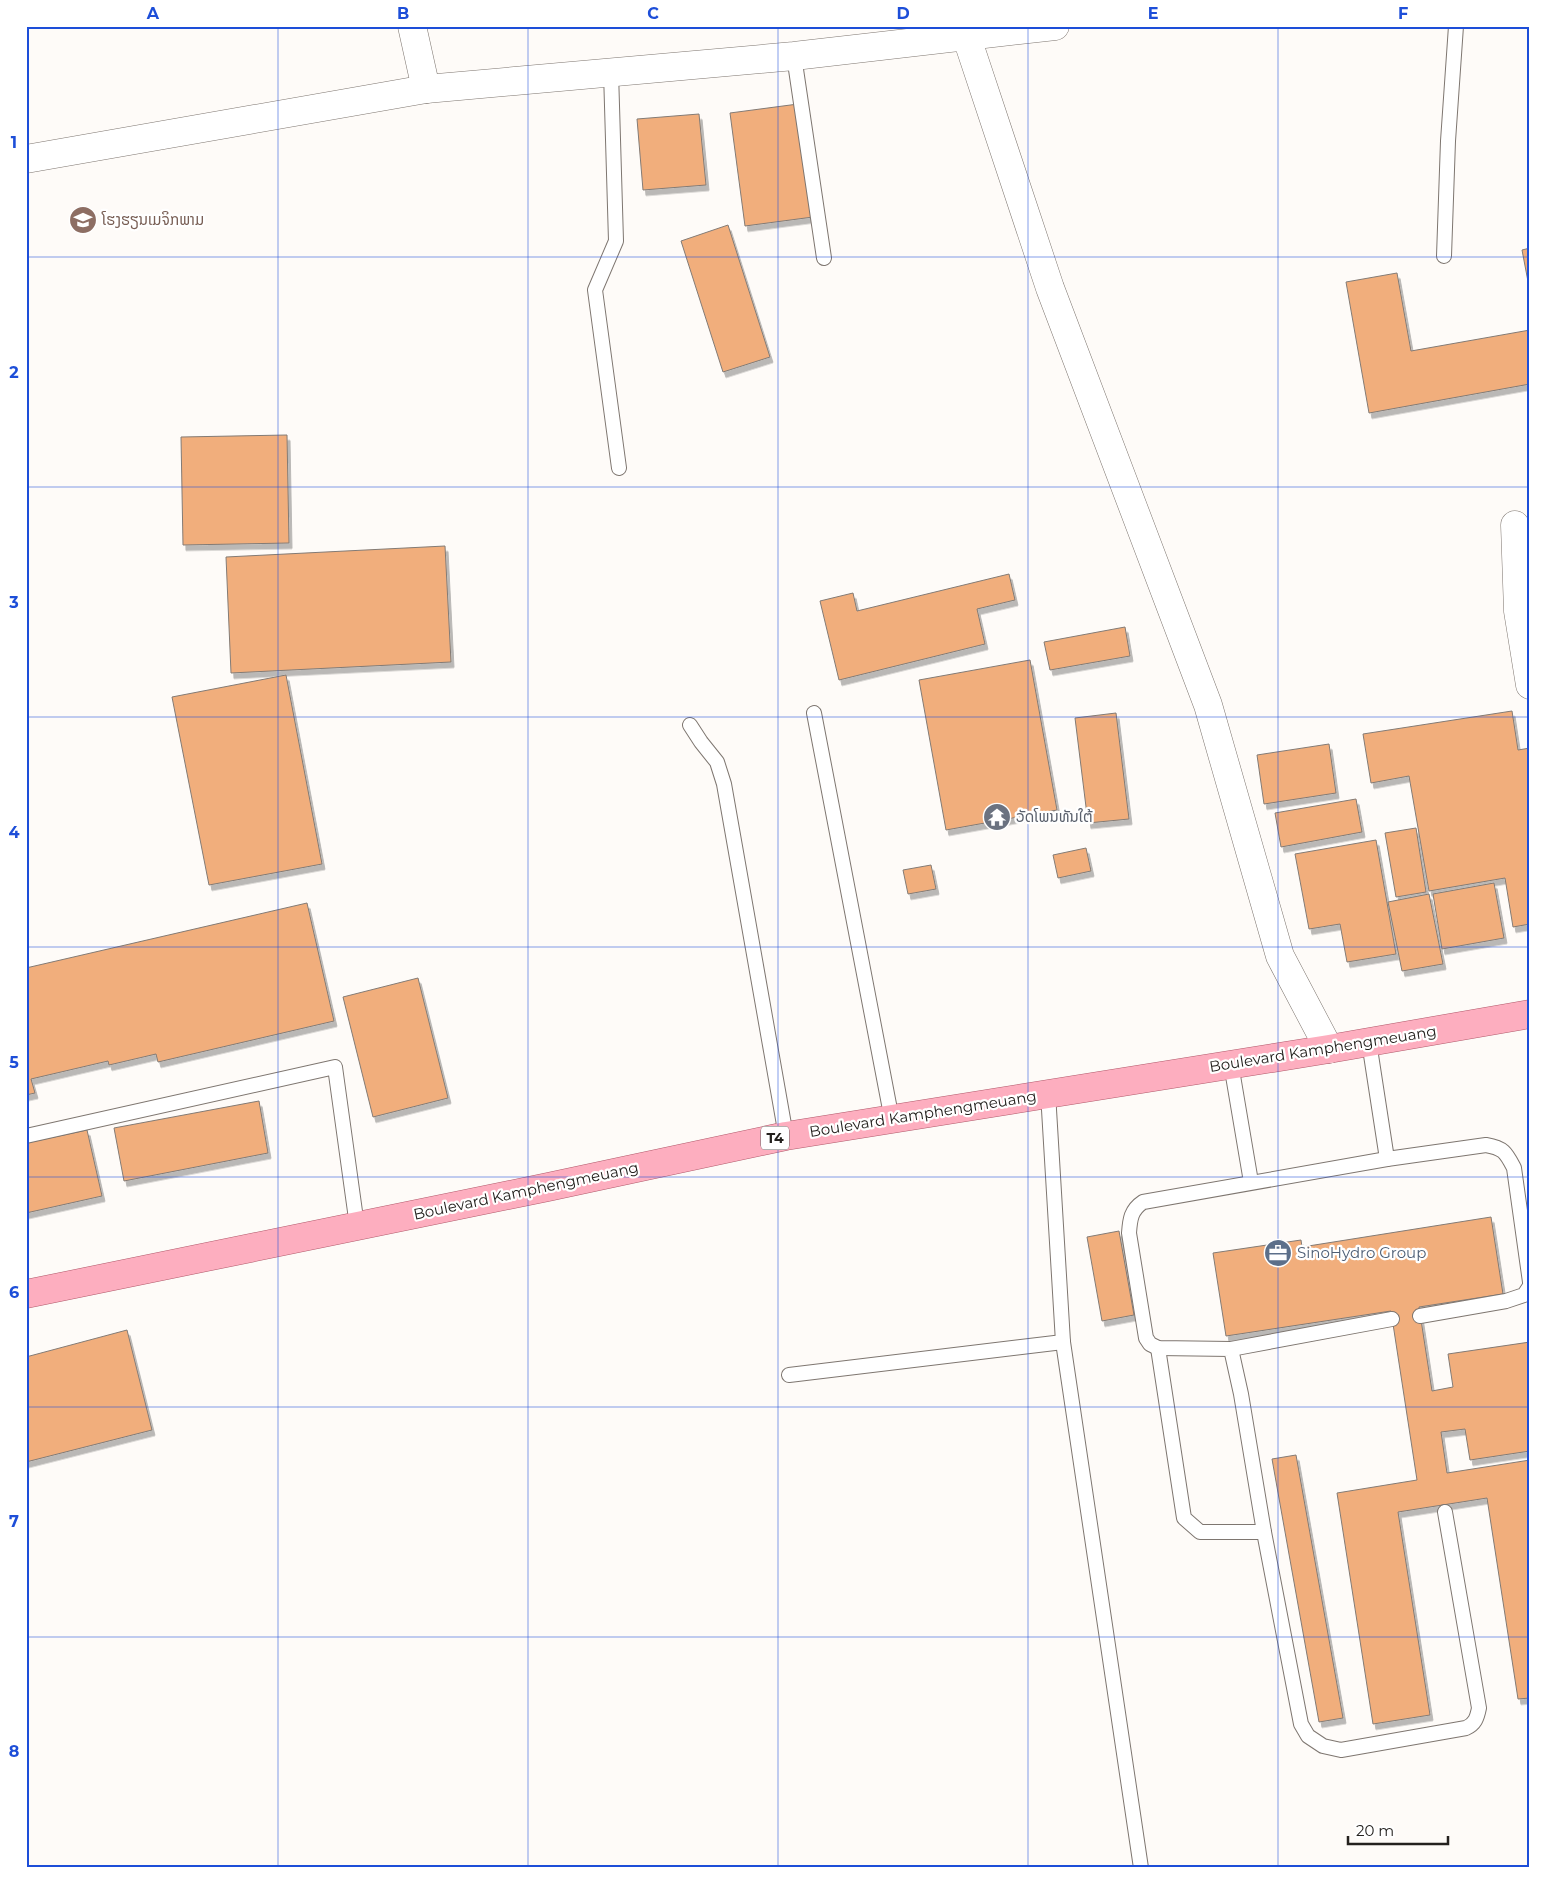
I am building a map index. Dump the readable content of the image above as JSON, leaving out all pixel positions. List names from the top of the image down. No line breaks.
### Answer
{"streets":{"main road":["Boulevard Kamphengmeuang","T4"]},"places":{"school or university":["ໂຮງຮຽນເມຈິກພາມ"],"temple":["ວັດໂພນທັນໃຕ້"],"office":["SinoHydro Group"]},"scale_bar":"20 m","grid":{"columns":["A","B","C","D","E","F"],"rows":["1","2","3","4","5","6","7","8"]}}
